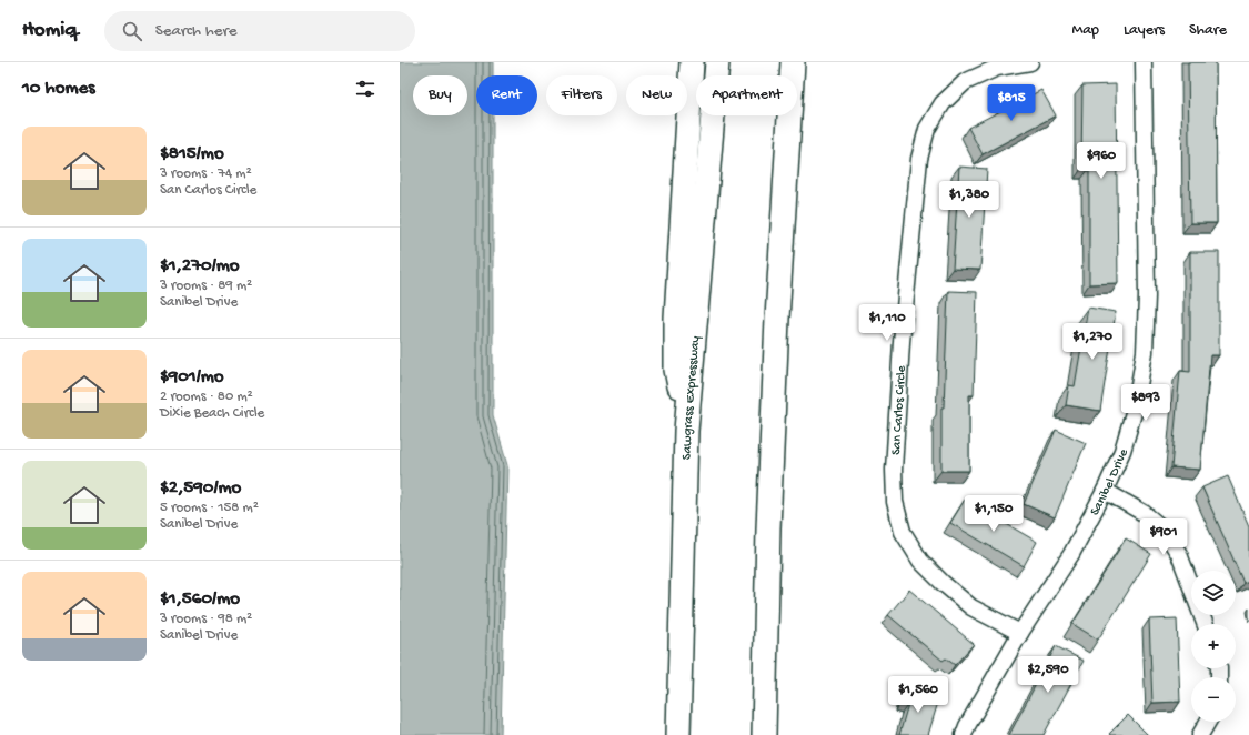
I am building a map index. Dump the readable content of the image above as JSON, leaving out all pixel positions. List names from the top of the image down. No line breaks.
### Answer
{"streets":{"highway":["Sawgrass Expressway"],"street":["San Carlos Circle","Sanibel Drive"]},"crossings":[["San Carlos Circle","Sanibel Drive"]],"page":{"header":"Homiq","search":"Search here","nav":["Map","Layers","Share"],"heading":"10 homes","chip":["Buy","Rent","Filters","New","Apartment"],"price":["$815","$960","$1,380","$1,110","$1,270","$893","$1,150","$901","$2,590","$1,560"],"list":[{"name":"$815/mo","note":"3 rooms · 74 m² · San Carlos Circle"},{"name":"$1,270/mo","note":"3 rooms · 89 m² · Sanibel Drive"},{"name":"$901/mo","note":"2 rooms · 80 m² · Dixie Beach Circle"},{"name":"$2,590/mo","note":"5 rooms · 158 m² · Sanibel Drive"},{"name":"$1,560/mo","note":"3 rooms · 98 m² · Sanibel Drive"}],"map_buttons":["+","−"]}}
